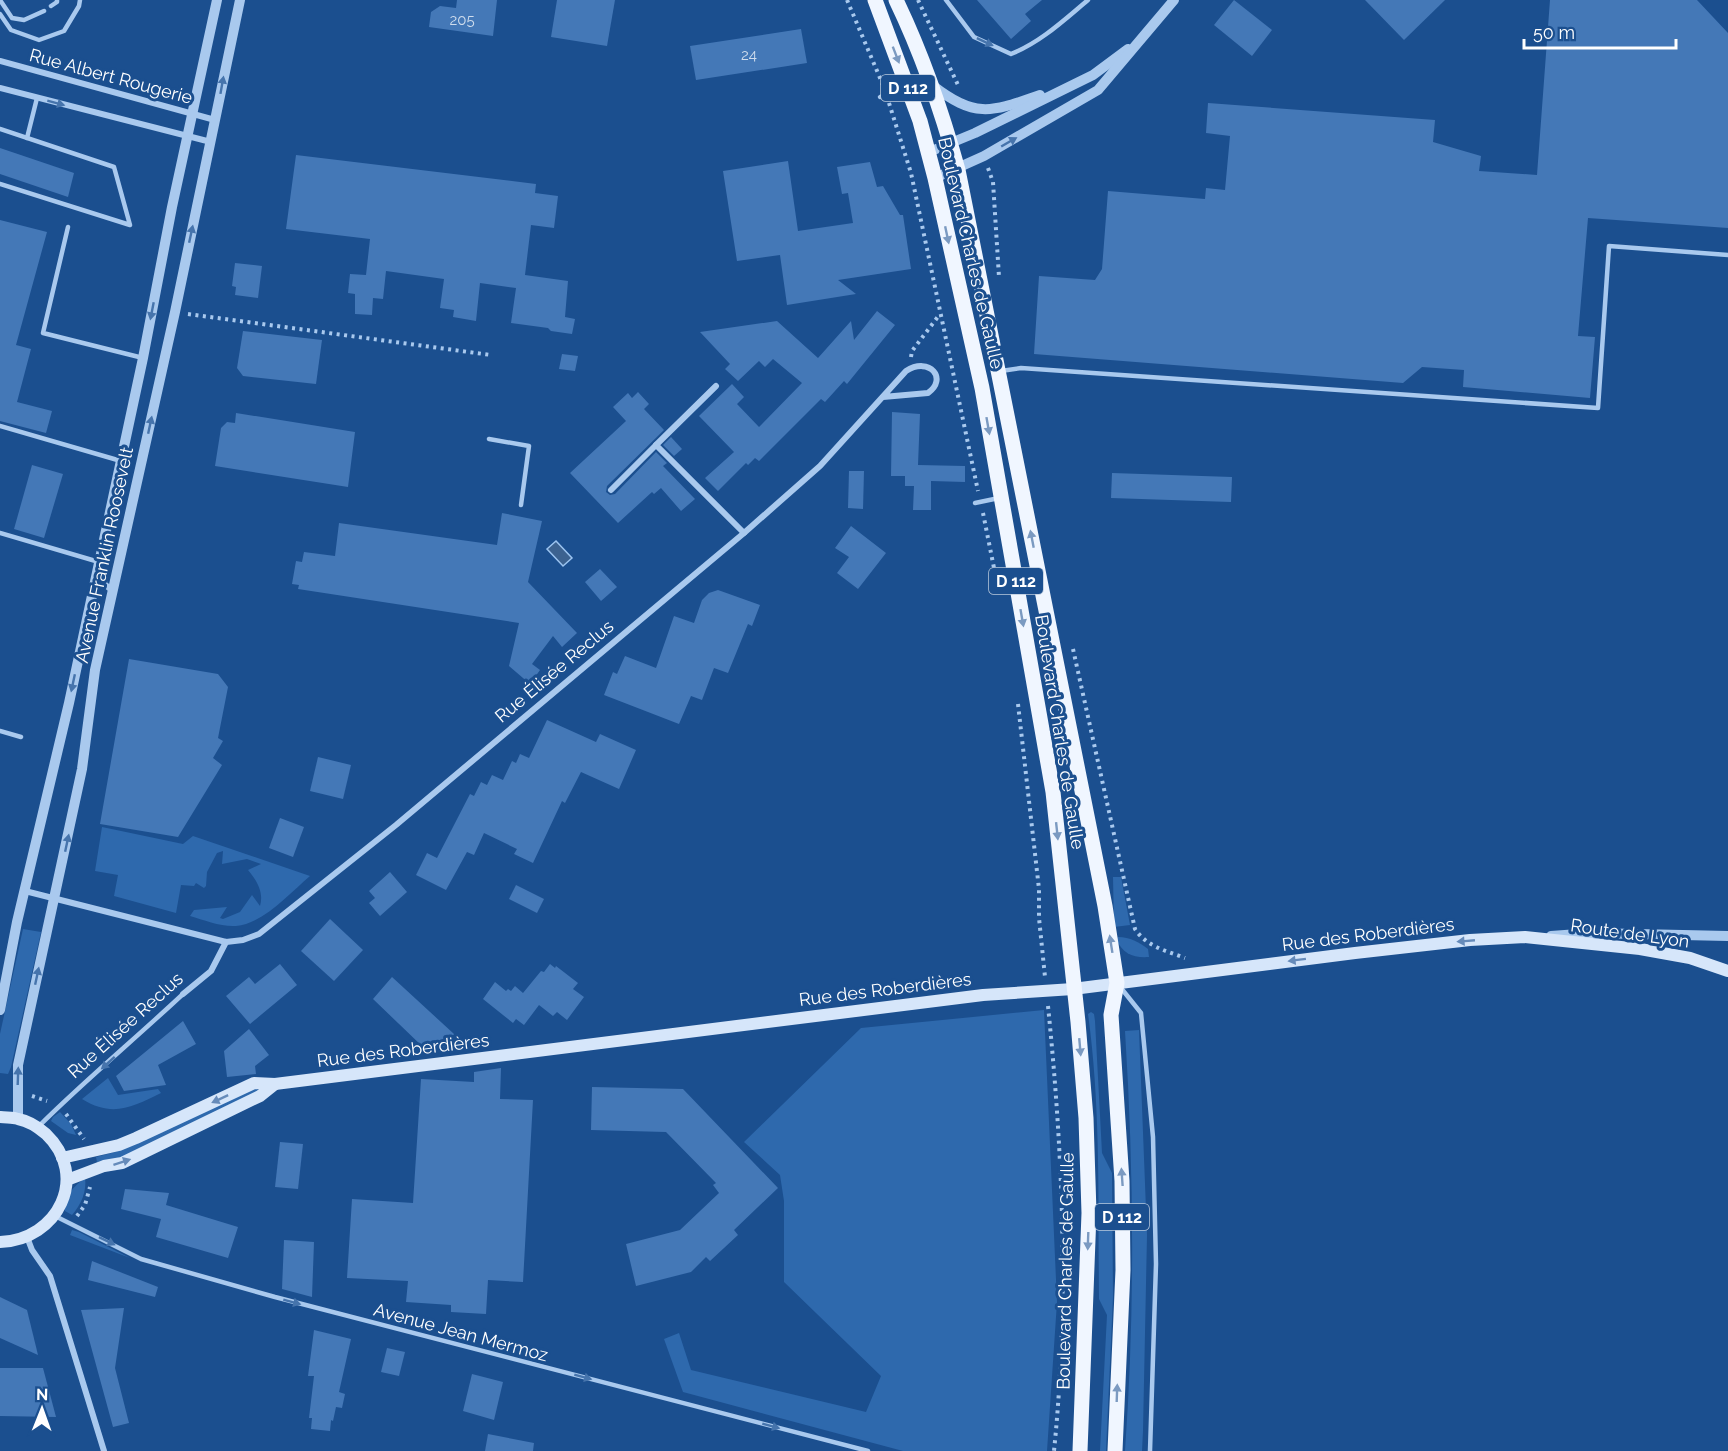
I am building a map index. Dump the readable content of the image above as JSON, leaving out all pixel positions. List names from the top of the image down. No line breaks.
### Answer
{"streets":{"main road":["D 112","Boulevard Charles de Gaulle","Route de Lyon","Rue des Roberdières"],"street":["Rue Albert Rougerie","Avenue Franklin Roosevelt","Rue Élisée Reclus"],"lane":["Avenue Jean Mermoz"]},"crossings":[["Rue Albert Rougerie","Avenue Franklin Roosevelt"],["D 112","Boulevard Charles de Gaulle"],["D 112","Rue des Roberdières"],["Boulevard Charles de Gaulle","Rue des Roberdières"],["Avenue Franklin Roosevelt","Rue Élisée Reclus"],["Route de Lyon","Rue des Roberdières"]],"one_way":["Avenue Jean Mermoz"],"house_numbers":["205","24"],"scale_bar":"50 m","north":"top"}
